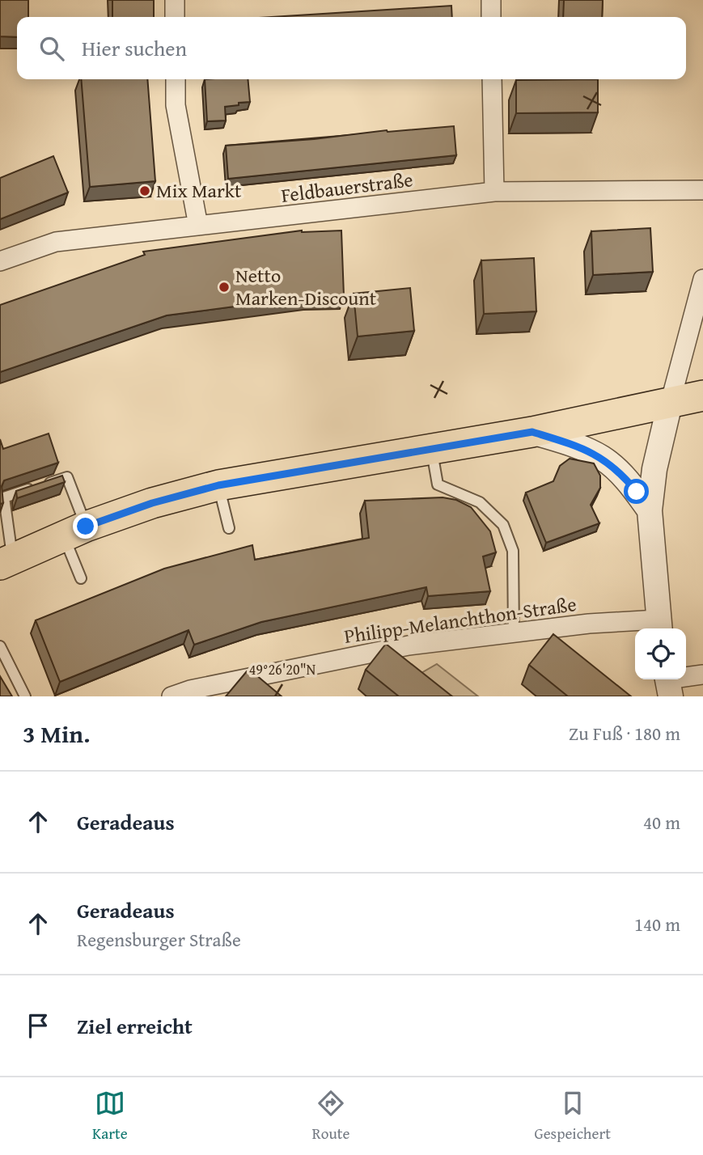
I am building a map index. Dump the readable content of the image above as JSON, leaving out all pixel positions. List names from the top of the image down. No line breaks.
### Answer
{"streets":{"street":["Feldbauerstraße","Philipp-Melanchthon-Straße"]},"places":["Mix Markt","Netto Marken-Discount"],"page":{"search":"Hier suchen","heading":["3 Min.","Zu Fuß · 180 m"],"list":[["Geradeaus","40 m"],["Geradeaus","Regensburger Straße","140 m"],"Ziel erreicht"],"nav":["Karte","Route","Gespeichert"]},"coordinates":["49°26'20\"N"]}
